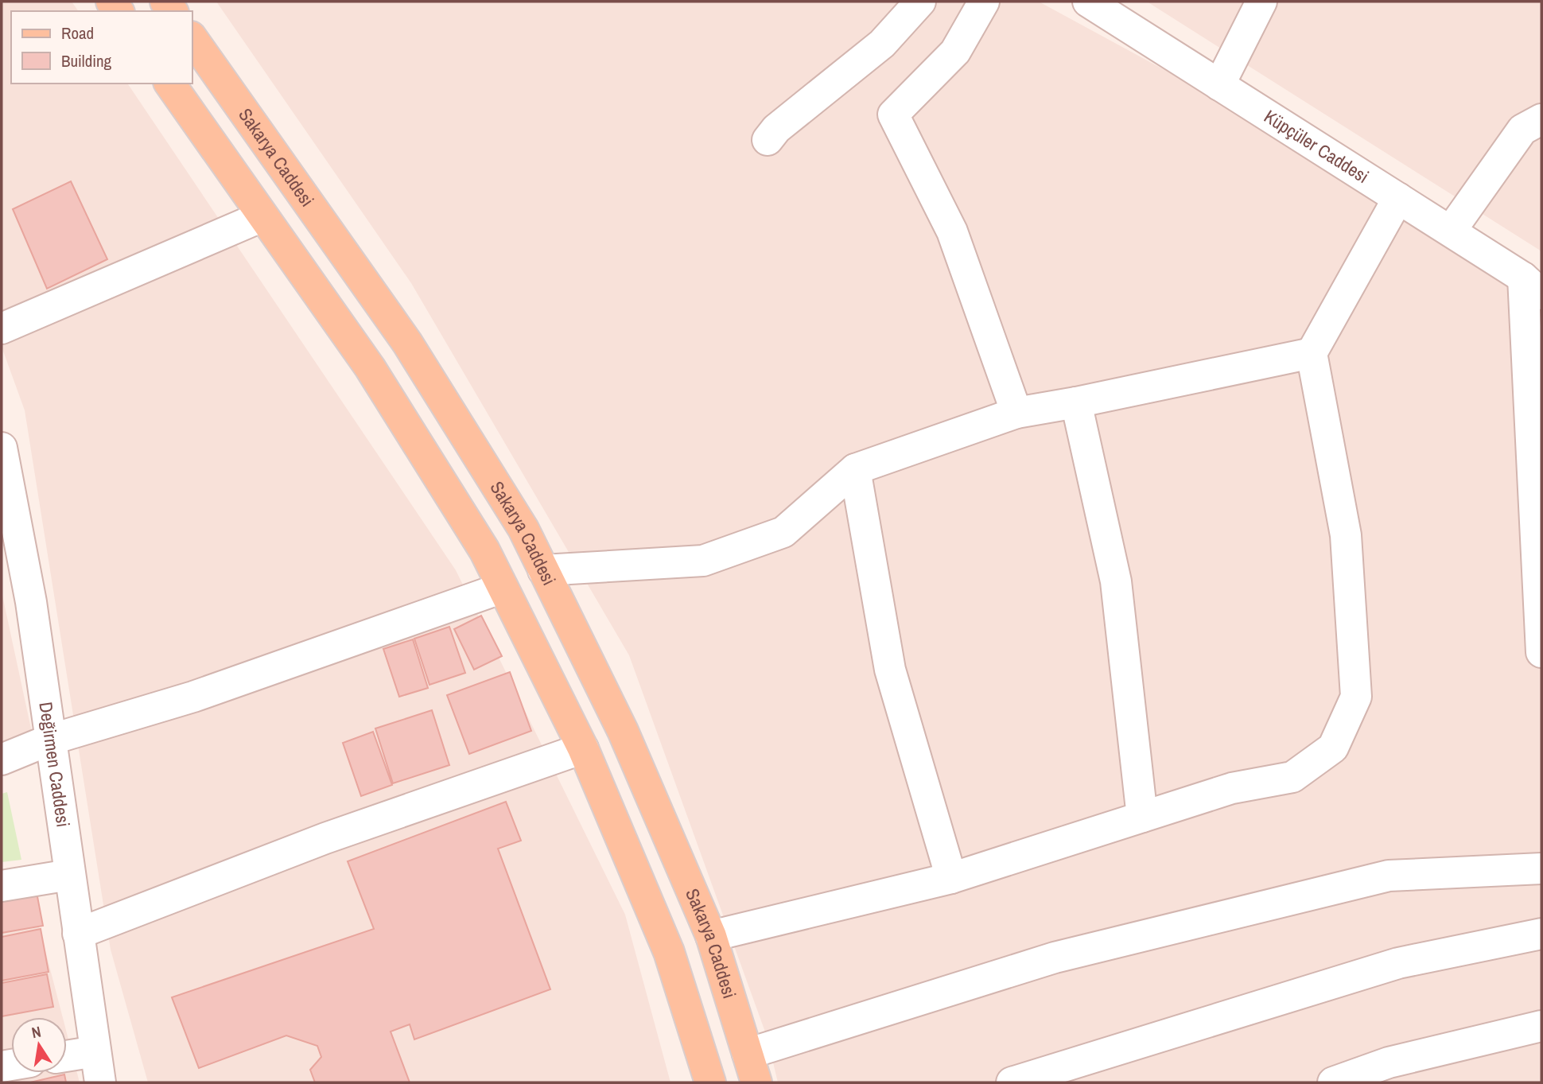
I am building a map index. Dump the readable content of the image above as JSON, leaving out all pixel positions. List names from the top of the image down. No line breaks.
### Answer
{"streets":{"main road":["Sakarya Caddesi"],"street":["Küpçüler Caddesi","Değirmen Caddesi"]},"legend":["Road","Building"],"north":"top"}
